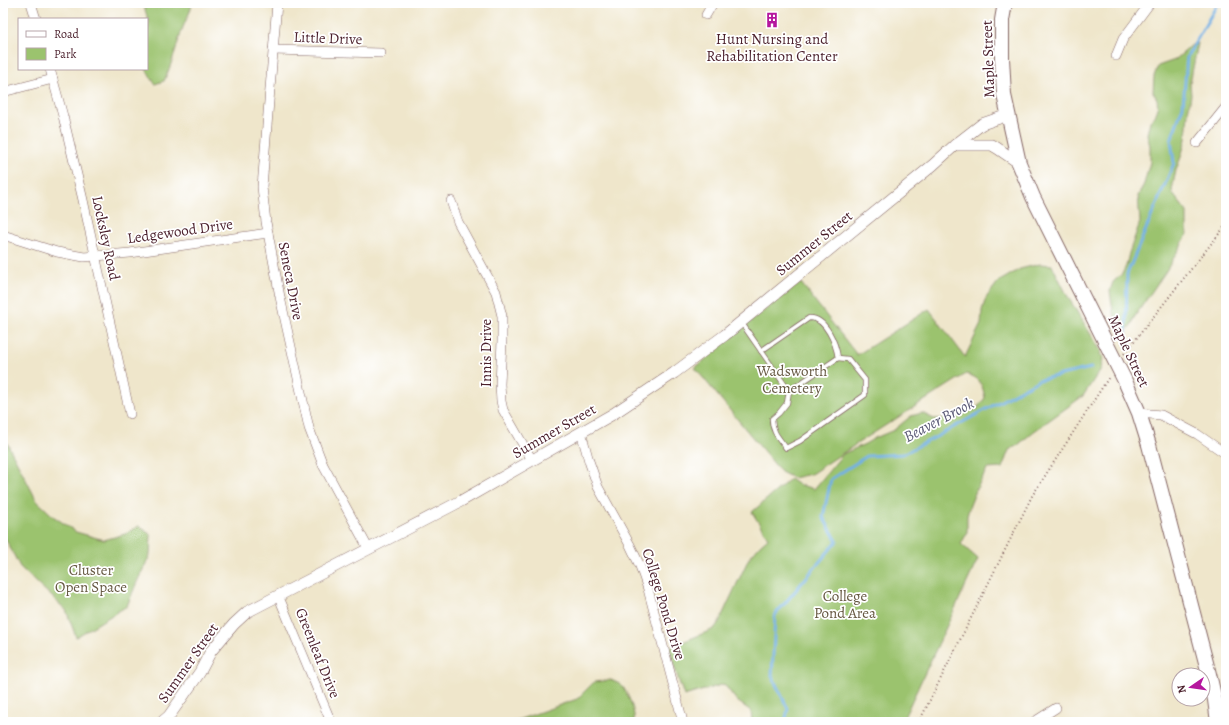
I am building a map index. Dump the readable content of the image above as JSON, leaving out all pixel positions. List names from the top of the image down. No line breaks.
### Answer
{"streets":{"main road":["Maple Street"],"street":["Little Drive","Ledgewood Drive","Locksley Road","Summer Street","Seneca Drive","Innis Drive","College Pond Drive","Greenleaf Drive"]},"crossings":[["Little Drive","Seneca Drive"],["Maple Street","Summer Street"],["Ledgewood Drive","Locksley Road"],["Ledgewood Drive","Seneca Drive"],["Summer Street","Seneca Drive"],["Summer Street","Innis Drive"],["Summer Street","College Pond Drive"],["Summer Street","Greenleaf Drive"]],"water":["Beaver Brook"],"parks":["Wadsworth Cemetery","Cluster Open Space","College Pond Area"],"places":{"building":["Hunt Nursing and Rehabilitation Center"]},"legend":["Road","Park"],"north":"left"}
